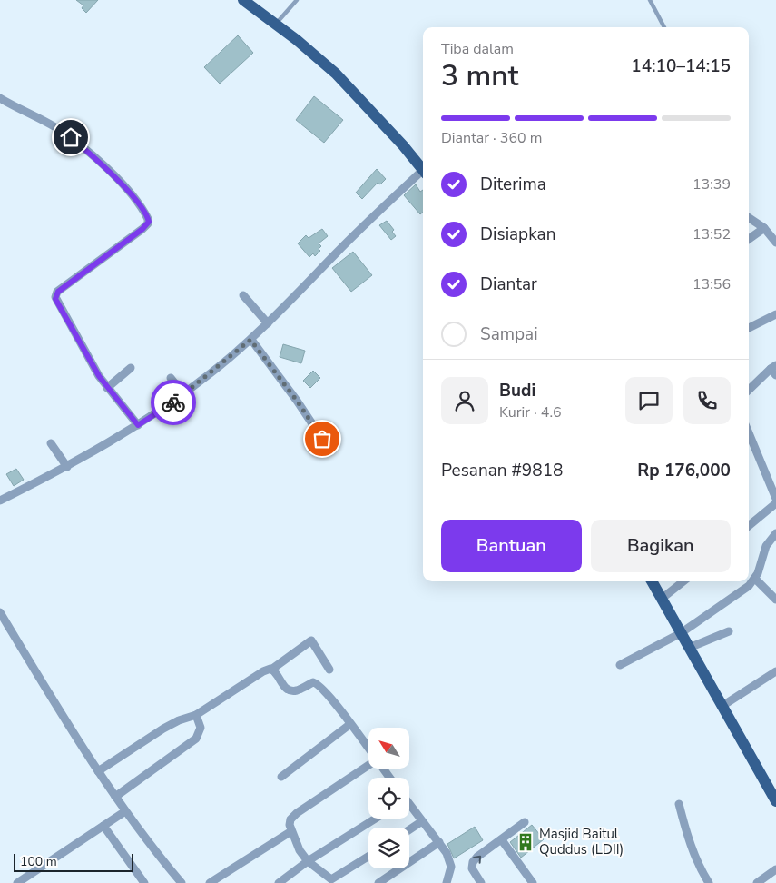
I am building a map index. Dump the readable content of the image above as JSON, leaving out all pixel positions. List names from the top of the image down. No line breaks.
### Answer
{"places":{"building":["Masjid Baitul Quddus (LDII)"]},"scale_bar":"100 m","north":"top left","page":{"heading":["3 mnt","Tiba dalam","14:10–14:15"],"panel":["Budi","Kurir · 4.6","Pesanan #9818","Rp 176,000"],"bar":"Diantar · 360 m","list":[["Diterima","13:39"],["Disiapkan","13:52"],["Diantar","13:56"],"Sampai"],"buttons":["Bantuan","Bagikan"],"scale":"100 m"}}
